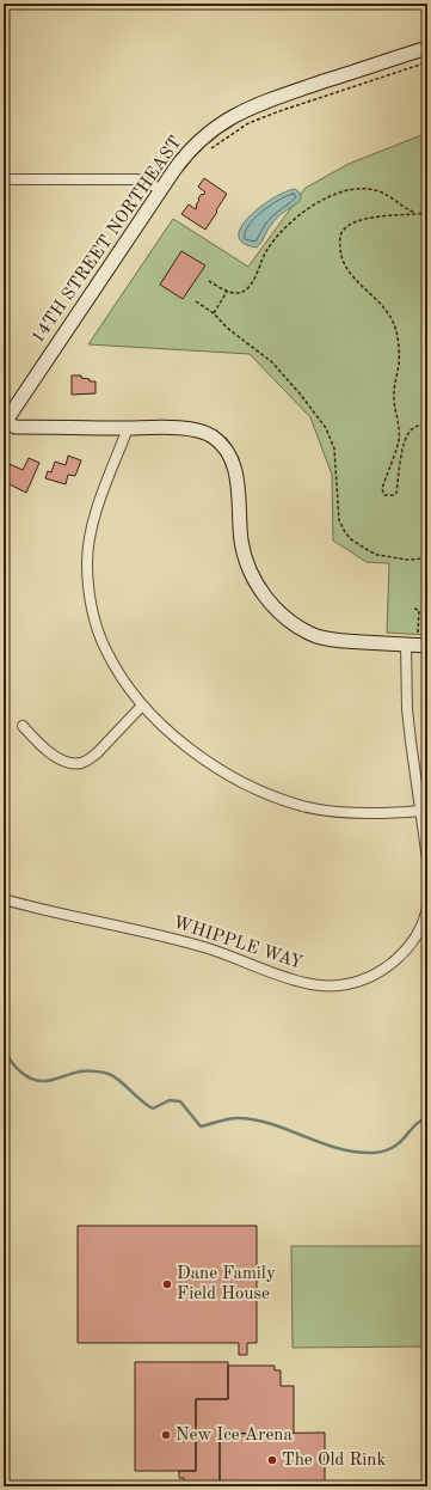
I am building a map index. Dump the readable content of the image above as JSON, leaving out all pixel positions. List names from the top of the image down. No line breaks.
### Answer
{"streets":{"street":["14TH STREET NORTHEAST","WHIPPLE WAY"]},"places":["Dane Family Field House","New Ice Arena","The Old Rink"]}
